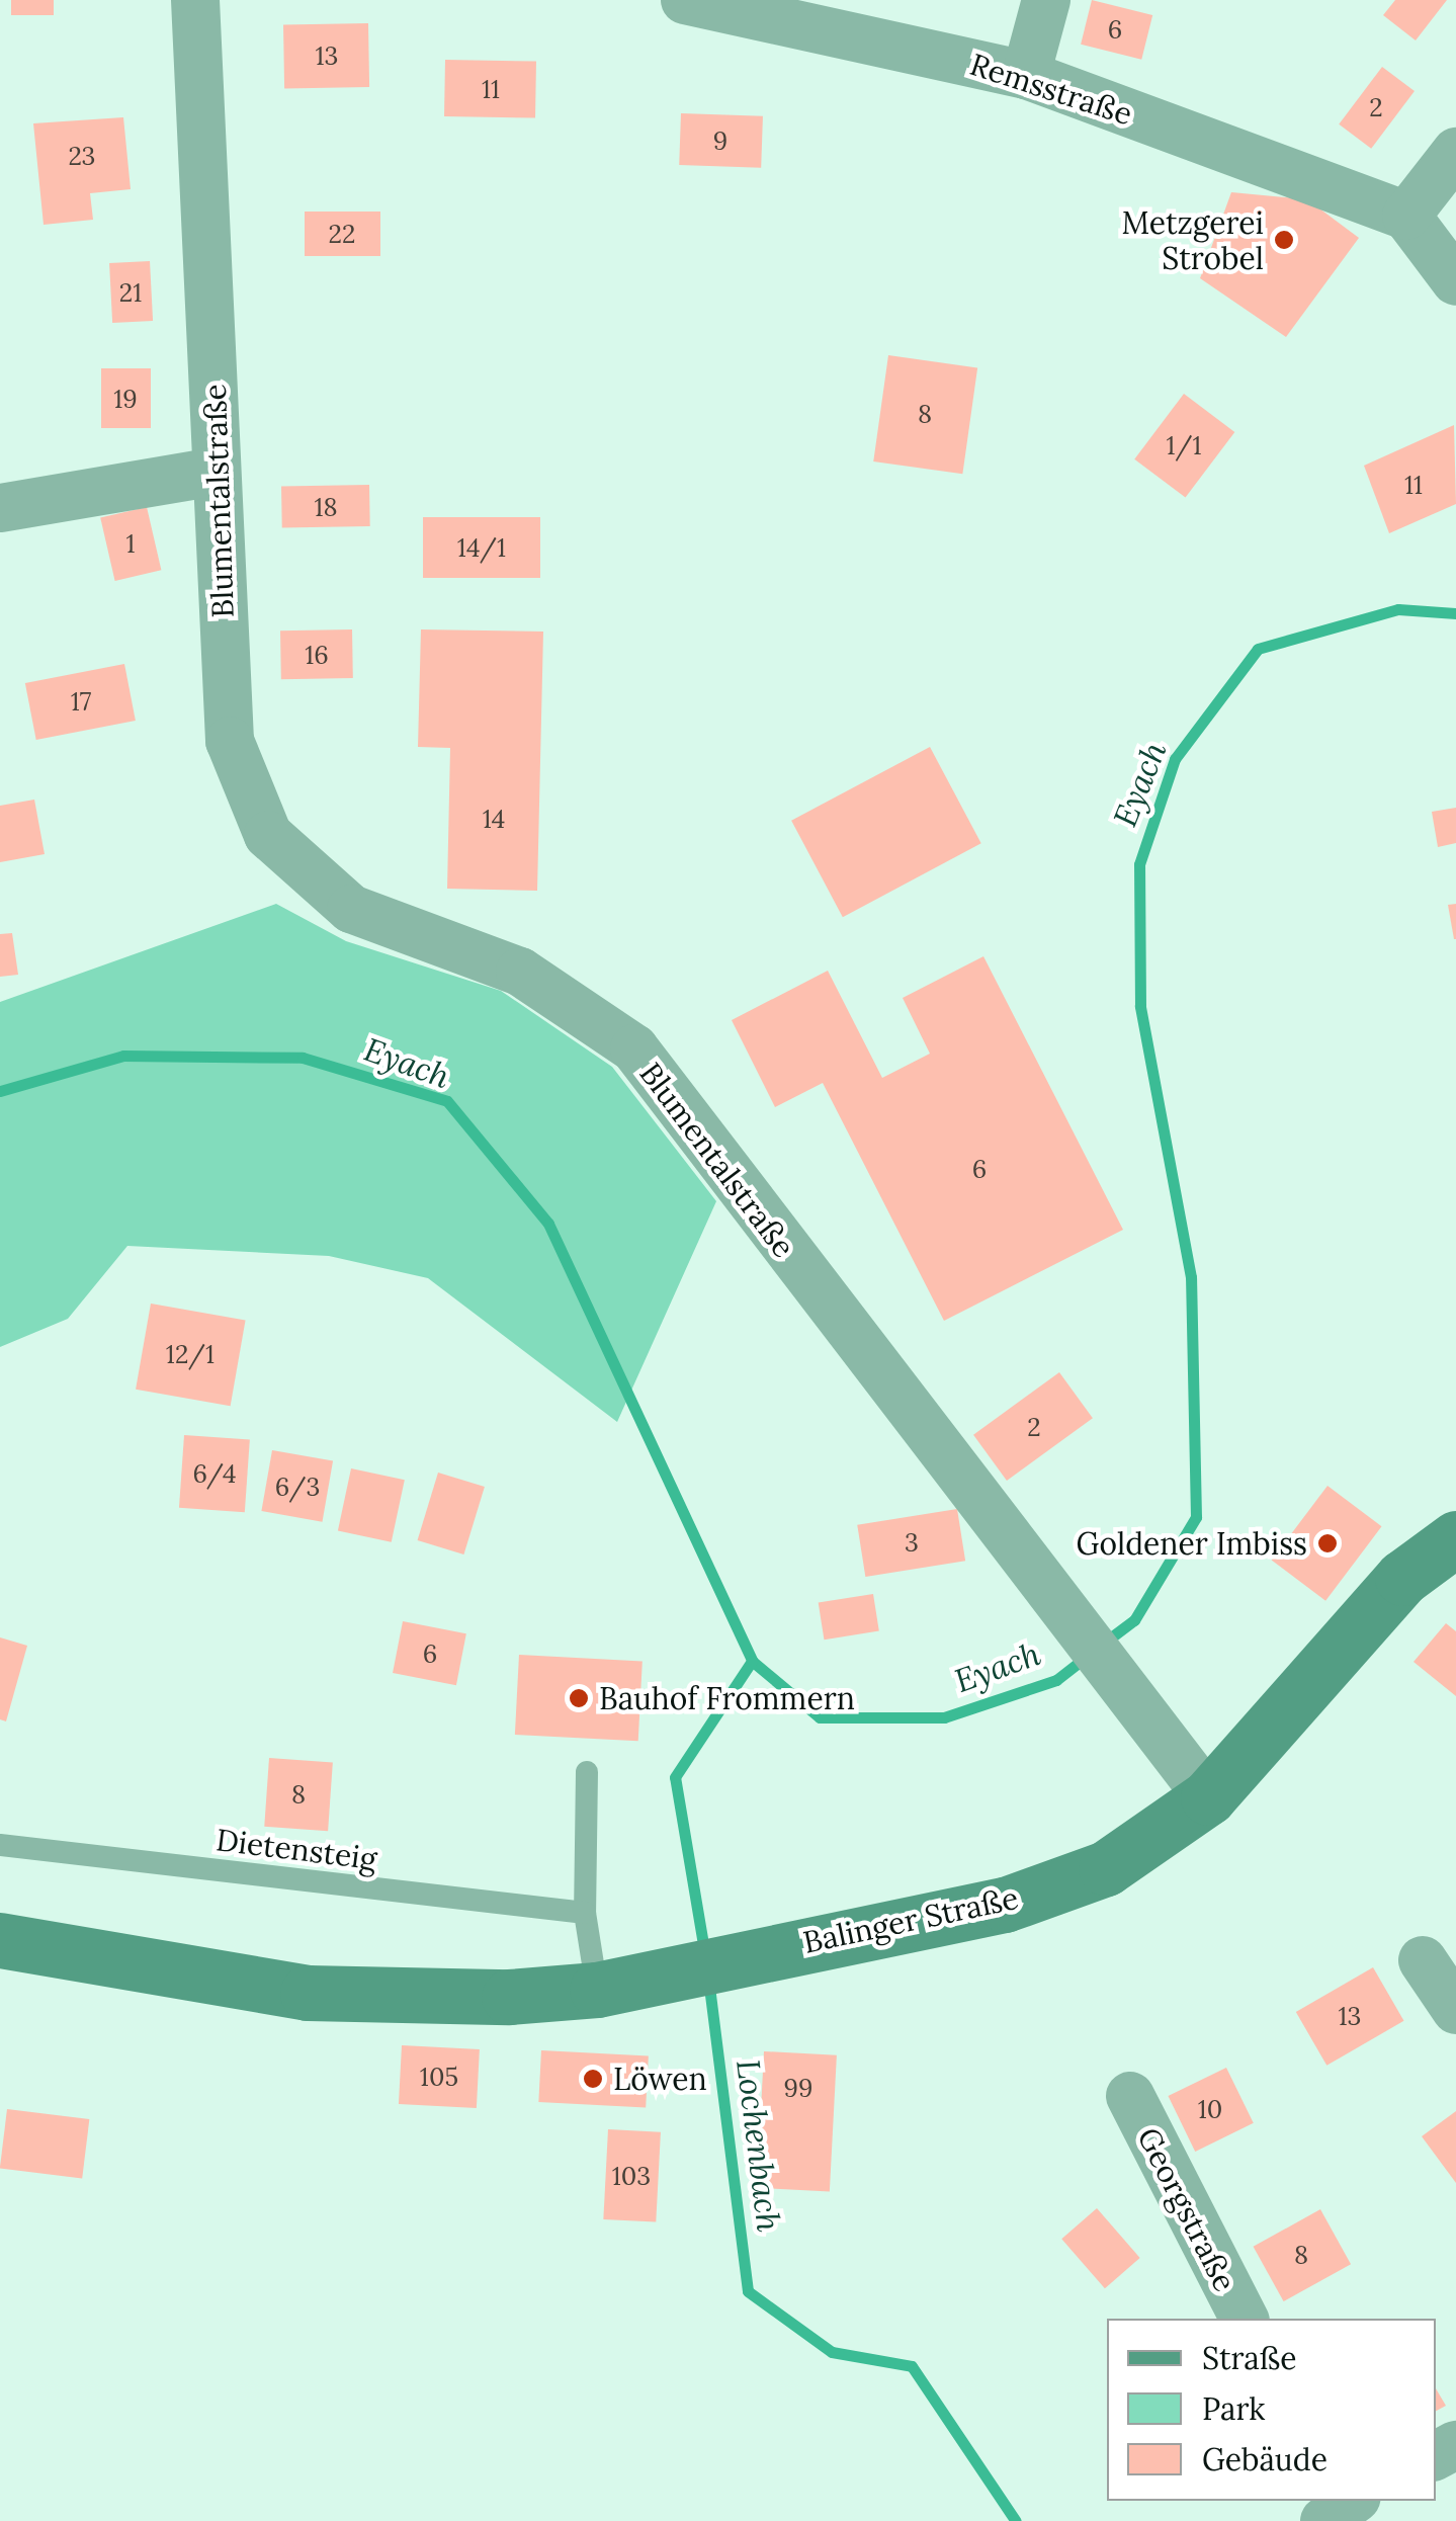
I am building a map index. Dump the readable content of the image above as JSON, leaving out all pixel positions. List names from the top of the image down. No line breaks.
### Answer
{"streets":{"main road":["Balinger Straße"],"street":["Remsstraße","Blumentalstraße","Georgstraße"],"lane":["Dietensteig"]},"crossings":[["Blumentalstraße","Balinger Straße"]],"water":["Eyach","Lochenbach"],"places":["Metzgerei Strobel","Goldener Imbiss","Bauhof Frommern","Löwen"],"house_numbers":["6","13","11","2","9","23","22","21","19","8","1/1","11","18","1","14/1","16","17","14","6","12/1","2","6/4","6/3","3","6","8","13","105","99","10","103","8"],"legend":["Straße","Park","Gebäude"]}
